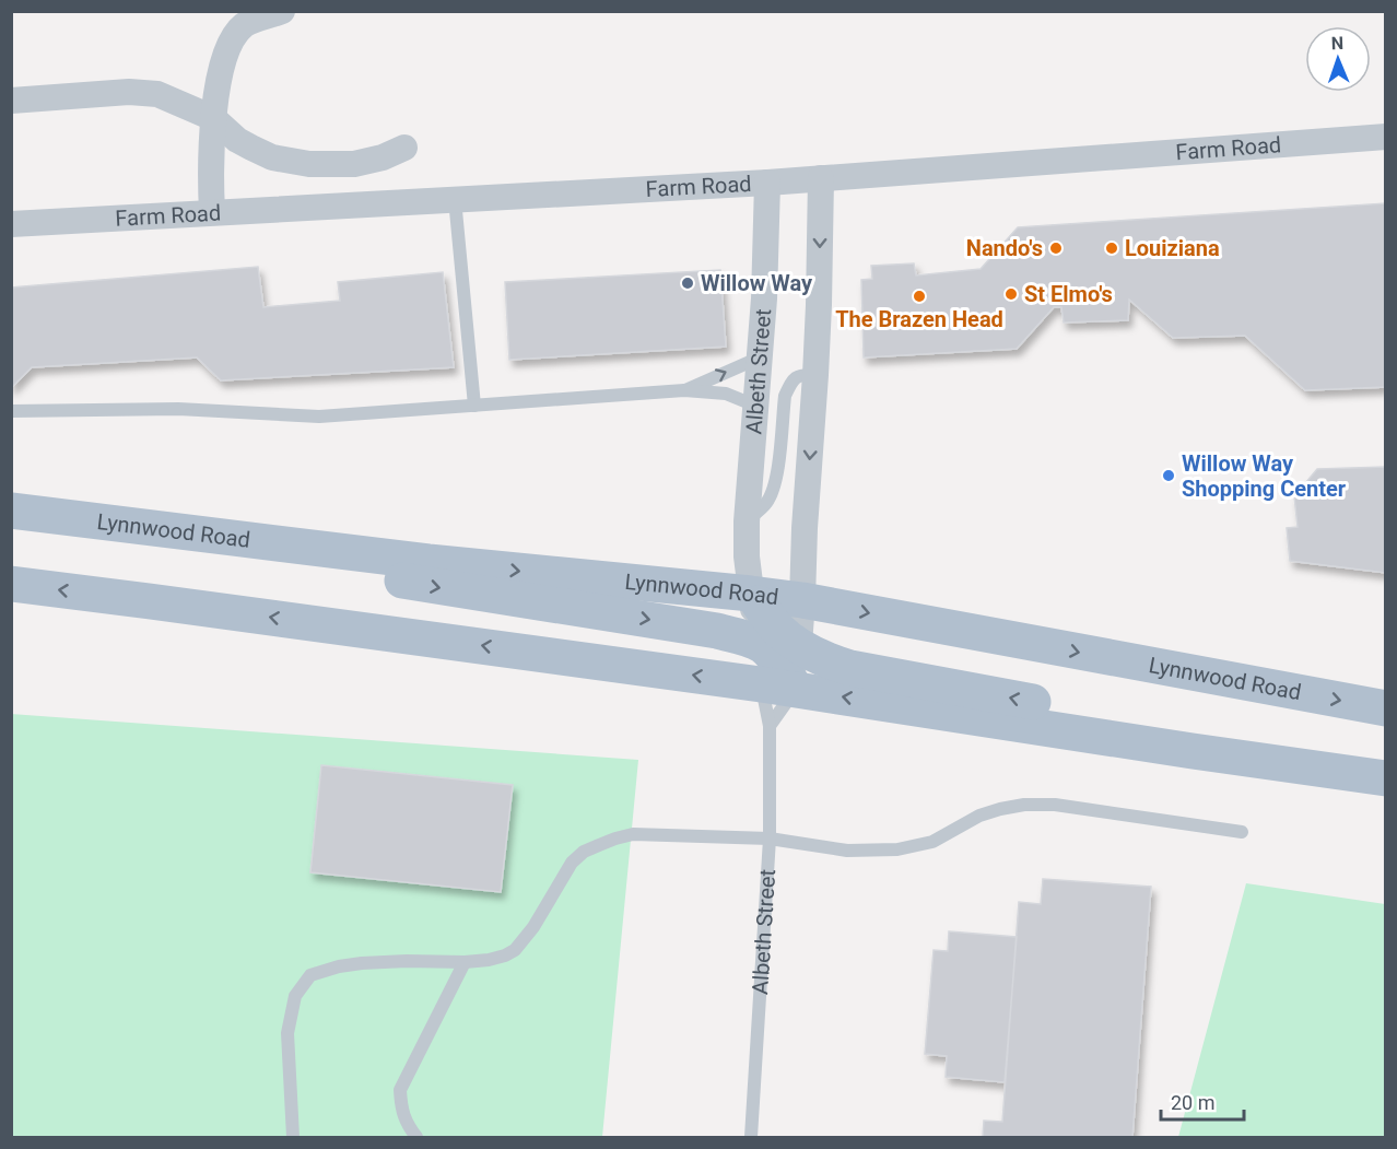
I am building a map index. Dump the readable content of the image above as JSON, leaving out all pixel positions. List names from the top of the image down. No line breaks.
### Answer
{"streets":{"main road":["Lynnwood Road"],"street":["Farm Road","Albeth Street"]},"crossings":[["Farm Road","Albeth Street"],["Albeth Street","Lynnwood Road"]],"places":["Nando's","Louiziana","Willow Way","St Elmo's","The Brazen Head","Willow Way Shopping Center"],"scale_bar":"20 m","north":"top"}
